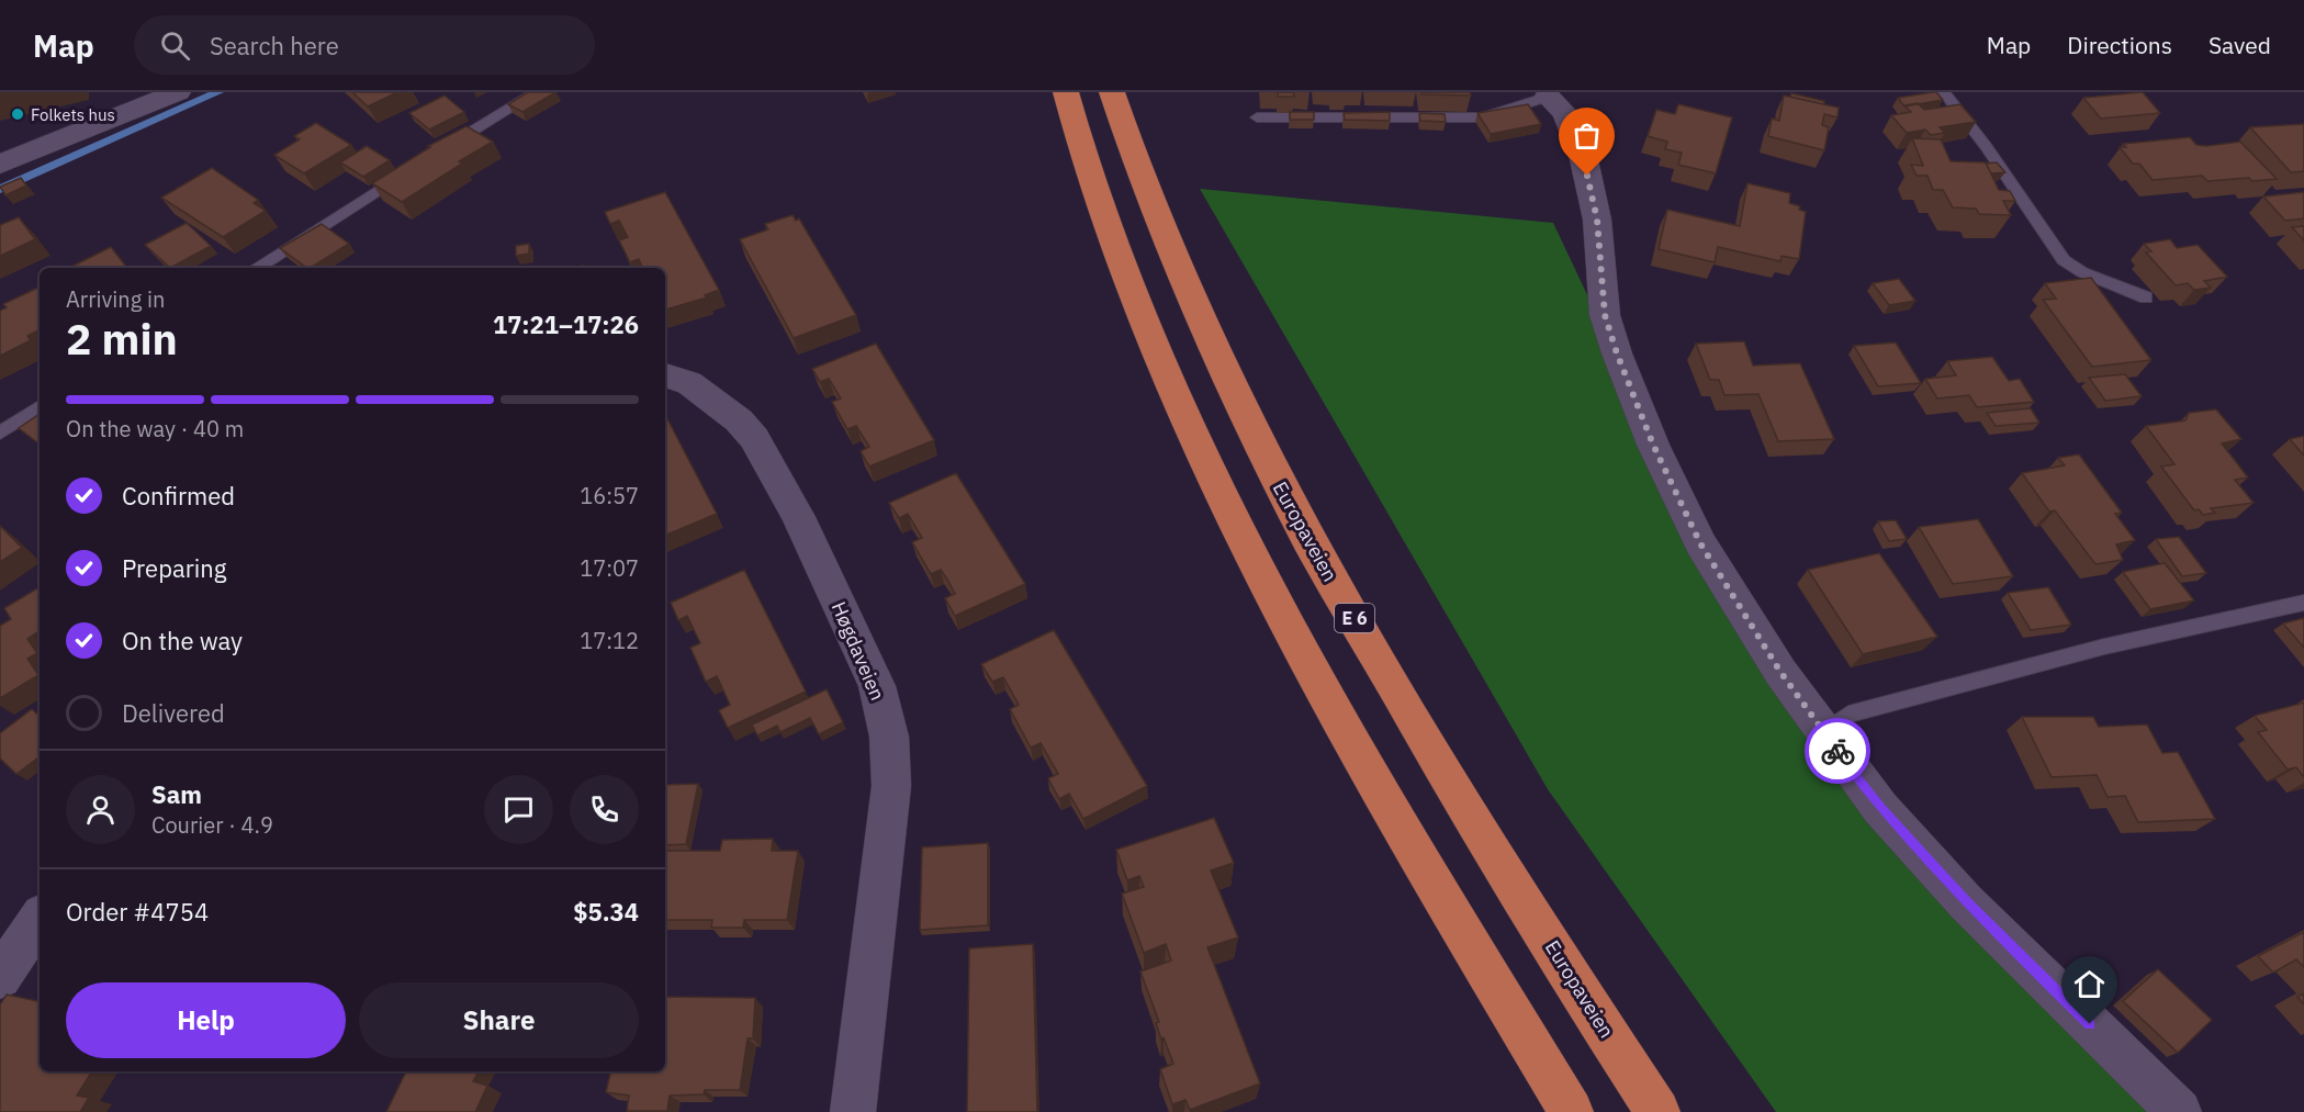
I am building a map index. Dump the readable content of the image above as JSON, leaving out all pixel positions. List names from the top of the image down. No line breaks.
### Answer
{"streets":{"highway":["Europaveien","E 6"],"street":["Høgdaveien"]},"places":["Folkets hus"],"page":{"header":"Map","search":"Search here","nav":["Map","Directions","Saved"],"heading":["2 min","Arriving in","17:21–17:26"],"panel":["Sam","Courier · 4.9","Order #4754","$5.34"],"bar":"On the way · 40 m","list":[["Confirmed","16:57"],["Preparing","17:07"],["On the way","17:12"],"Delivered"],"buttons":["Help","Share"]}}
